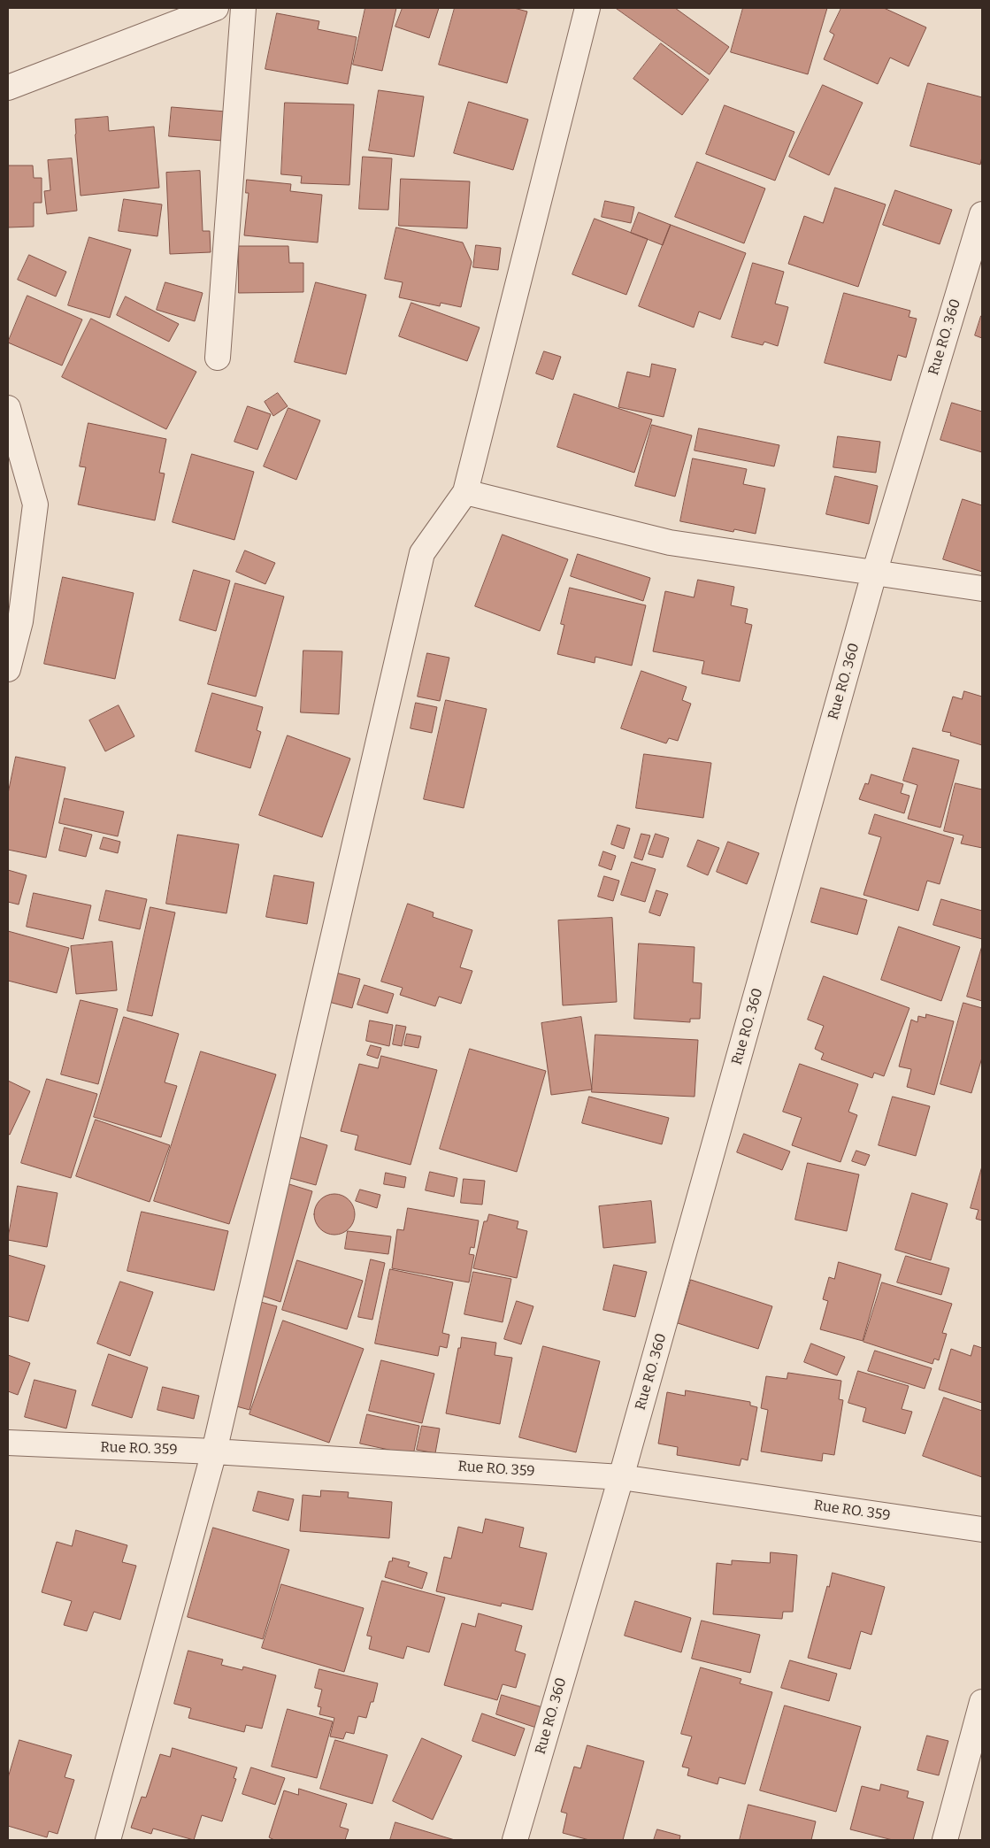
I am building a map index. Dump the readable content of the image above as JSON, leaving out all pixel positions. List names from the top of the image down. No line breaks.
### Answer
{"streets":{"street":["Rue RO. 360","Rue RO. 359"]},"crossings":[["Rue RO. 360","Rue RO. 359"]]}
